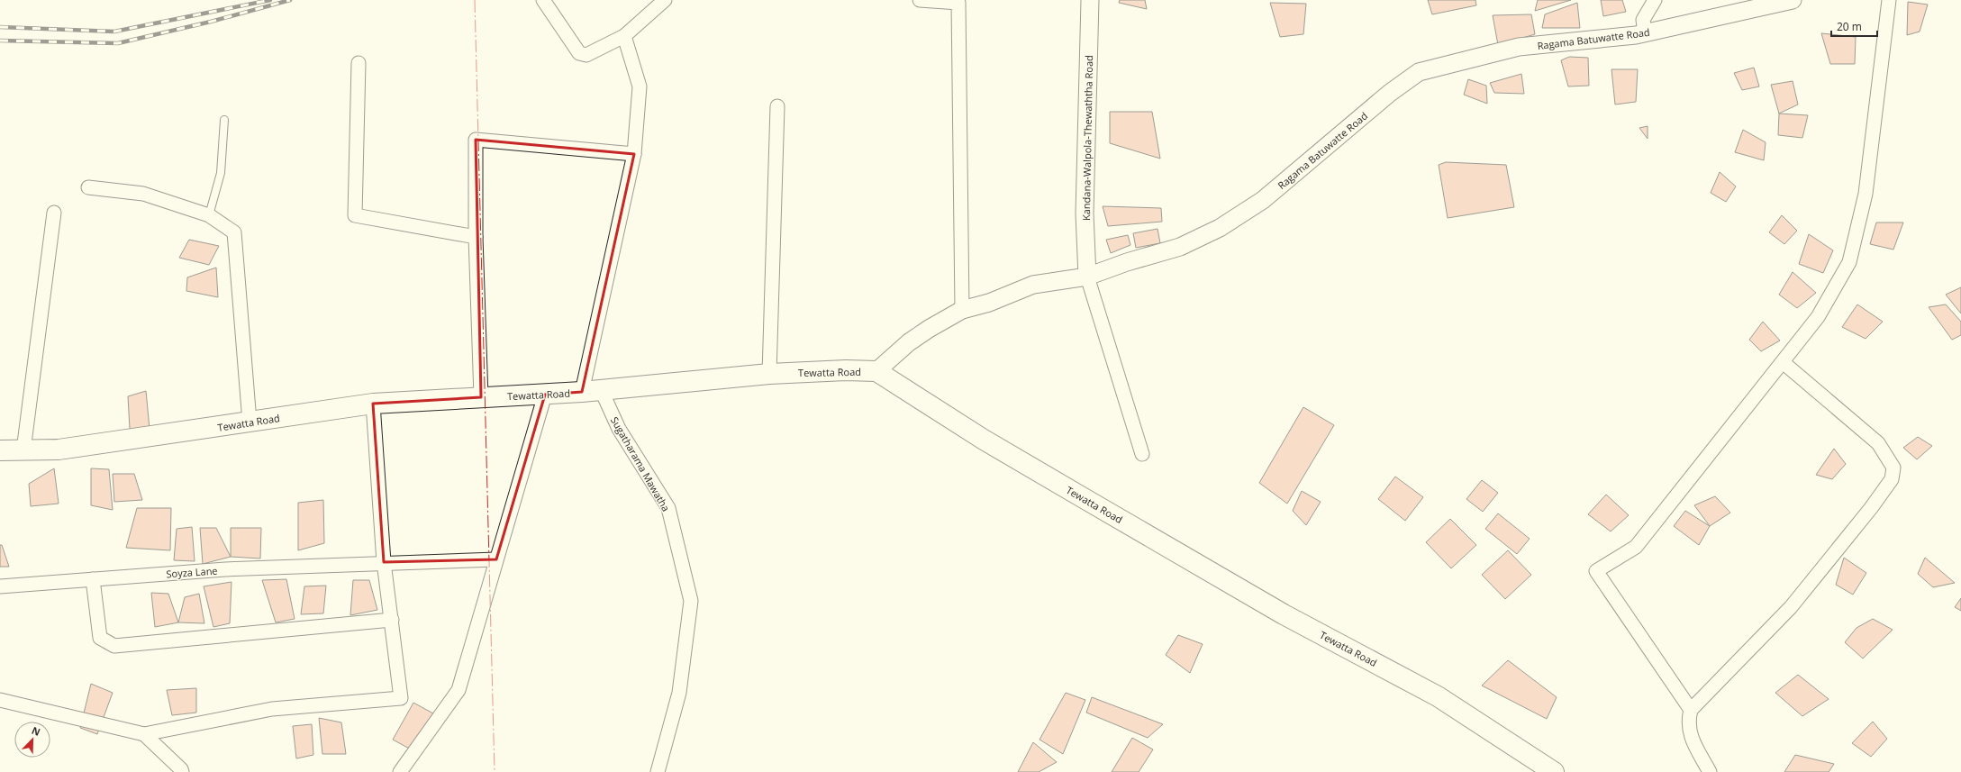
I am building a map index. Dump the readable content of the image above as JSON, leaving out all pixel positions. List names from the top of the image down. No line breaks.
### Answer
{"streets":{"main road":["Tewatta Road"],"street":["Ragama Batuwatte Road","Kandana-Walpola-Thewaththa Road","Sugatharama Mawatha","Soyza Lane"]},"crossings":[["Ragama Batuwatte Road","Kandana-Walpola-Thewaththa Road"],["Ragama Batuwatte Road","Tewatta Road"],["Tewatta Road","Sugatharama Mawatha"]],"scale_bar":"20 m","north":"top right"}
